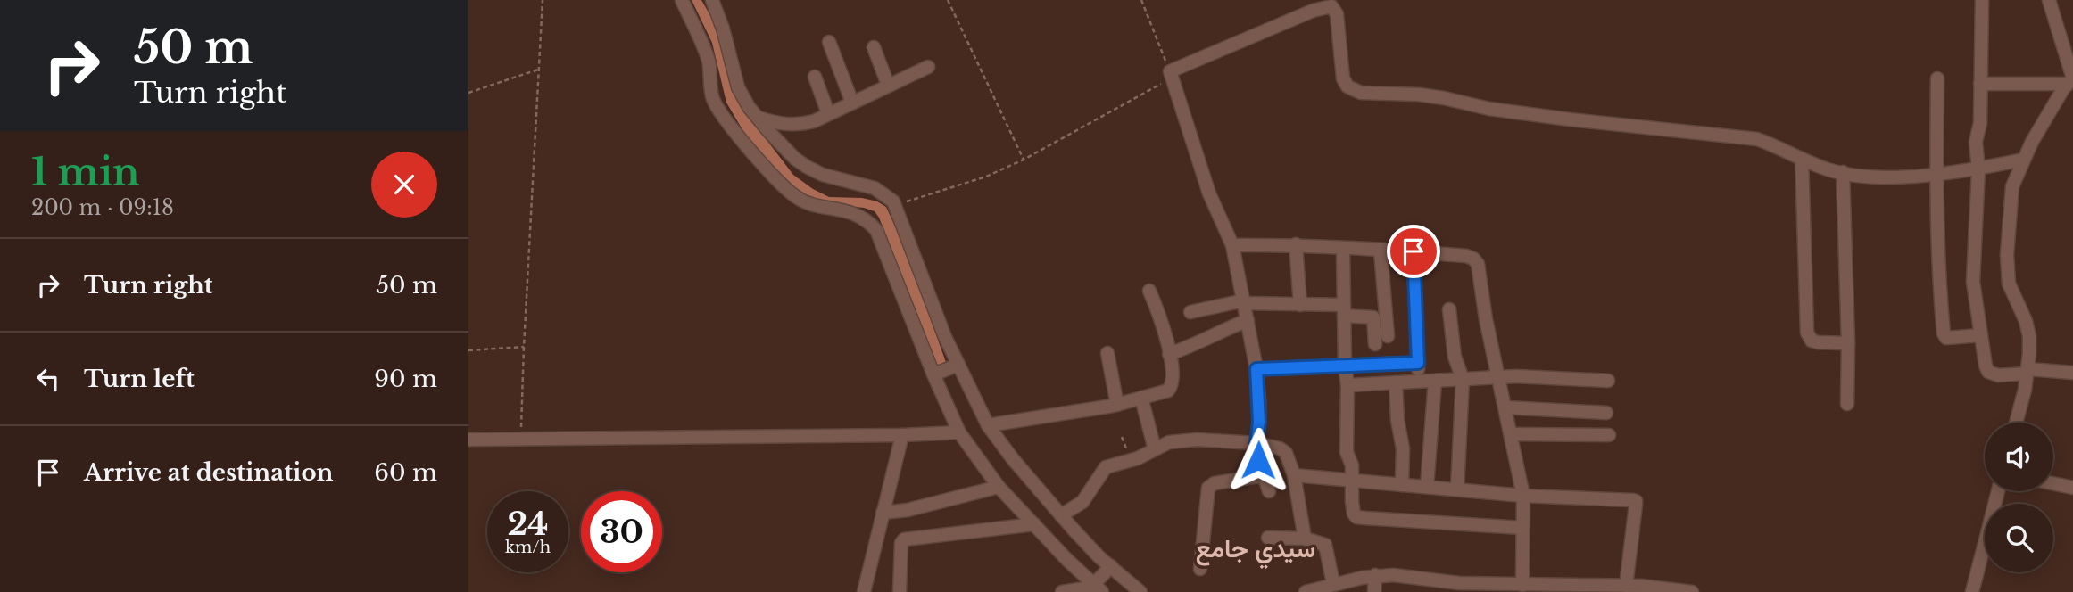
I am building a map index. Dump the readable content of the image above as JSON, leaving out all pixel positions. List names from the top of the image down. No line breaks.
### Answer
{"districts":["سيدي جامع"],"page":{"turn":["50 m","Turn right"],"heading":["1 min","200 m · 09:18"],"list":[{"name":"Turn right","value":"50 m"},{"name":"Turn left","value":"90 m"},{"name":"Arrive at destination","value":"60 m"}],"speed":"24 km/h","limit":"30"}}
